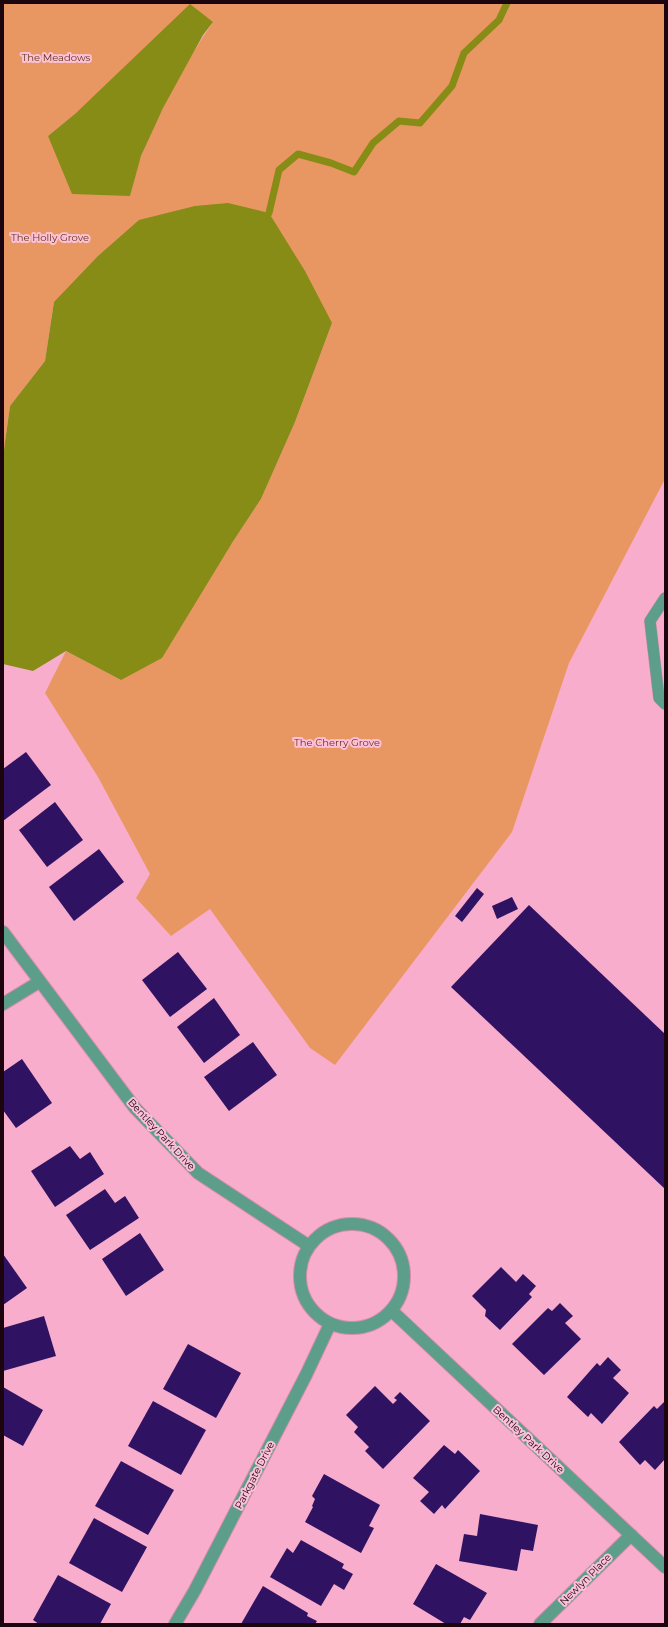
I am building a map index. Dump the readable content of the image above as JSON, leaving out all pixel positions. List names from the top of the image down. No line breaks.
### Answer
{"streets":{"street":["Bentley Park Drive","Parkgate Drive","Newlyn Place"]},"crossings":[["Bentley Park Drive","Parkgate Drive"],["Bentley Park Drive","Newlyn Place"]],"parks":["The Meadows","The Holly Grove","The Cherry Grove"]}
